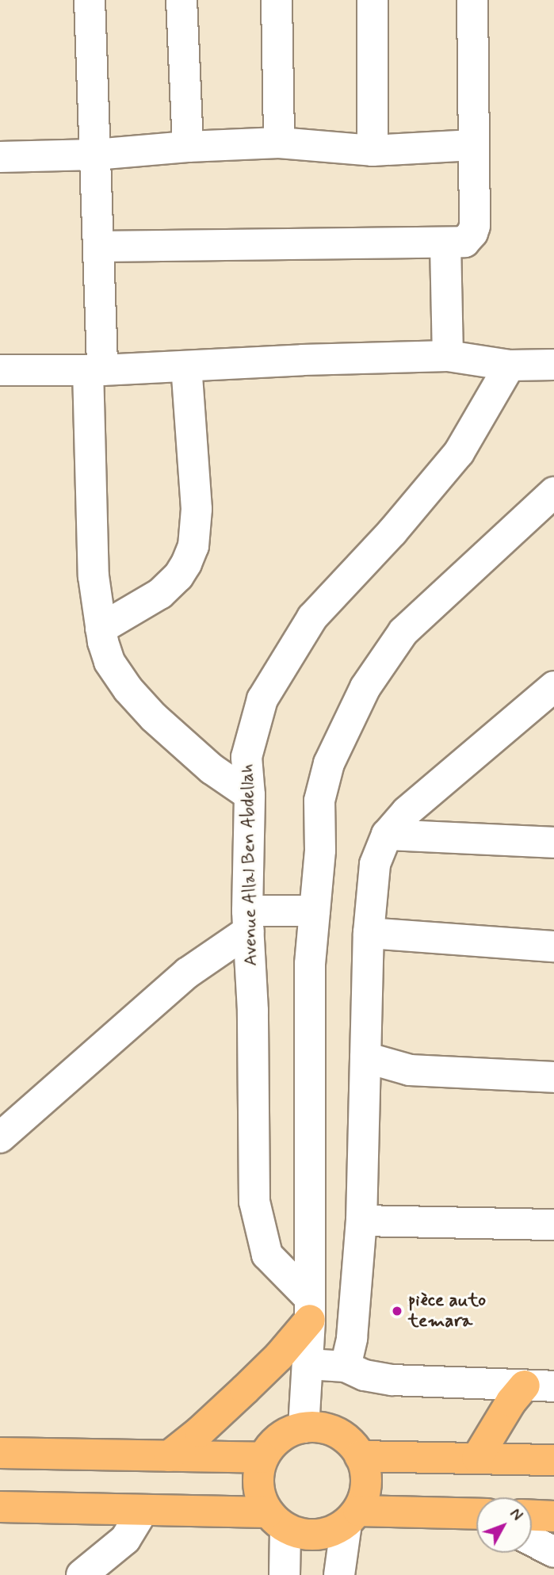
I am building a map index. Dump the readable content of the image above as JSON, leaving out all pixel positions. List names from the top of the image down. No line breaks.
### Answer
{"streets":{"street":["Avenue Allal Ben Abdellah"]},"places":["pièce auto temara"],"north":"top right"}
